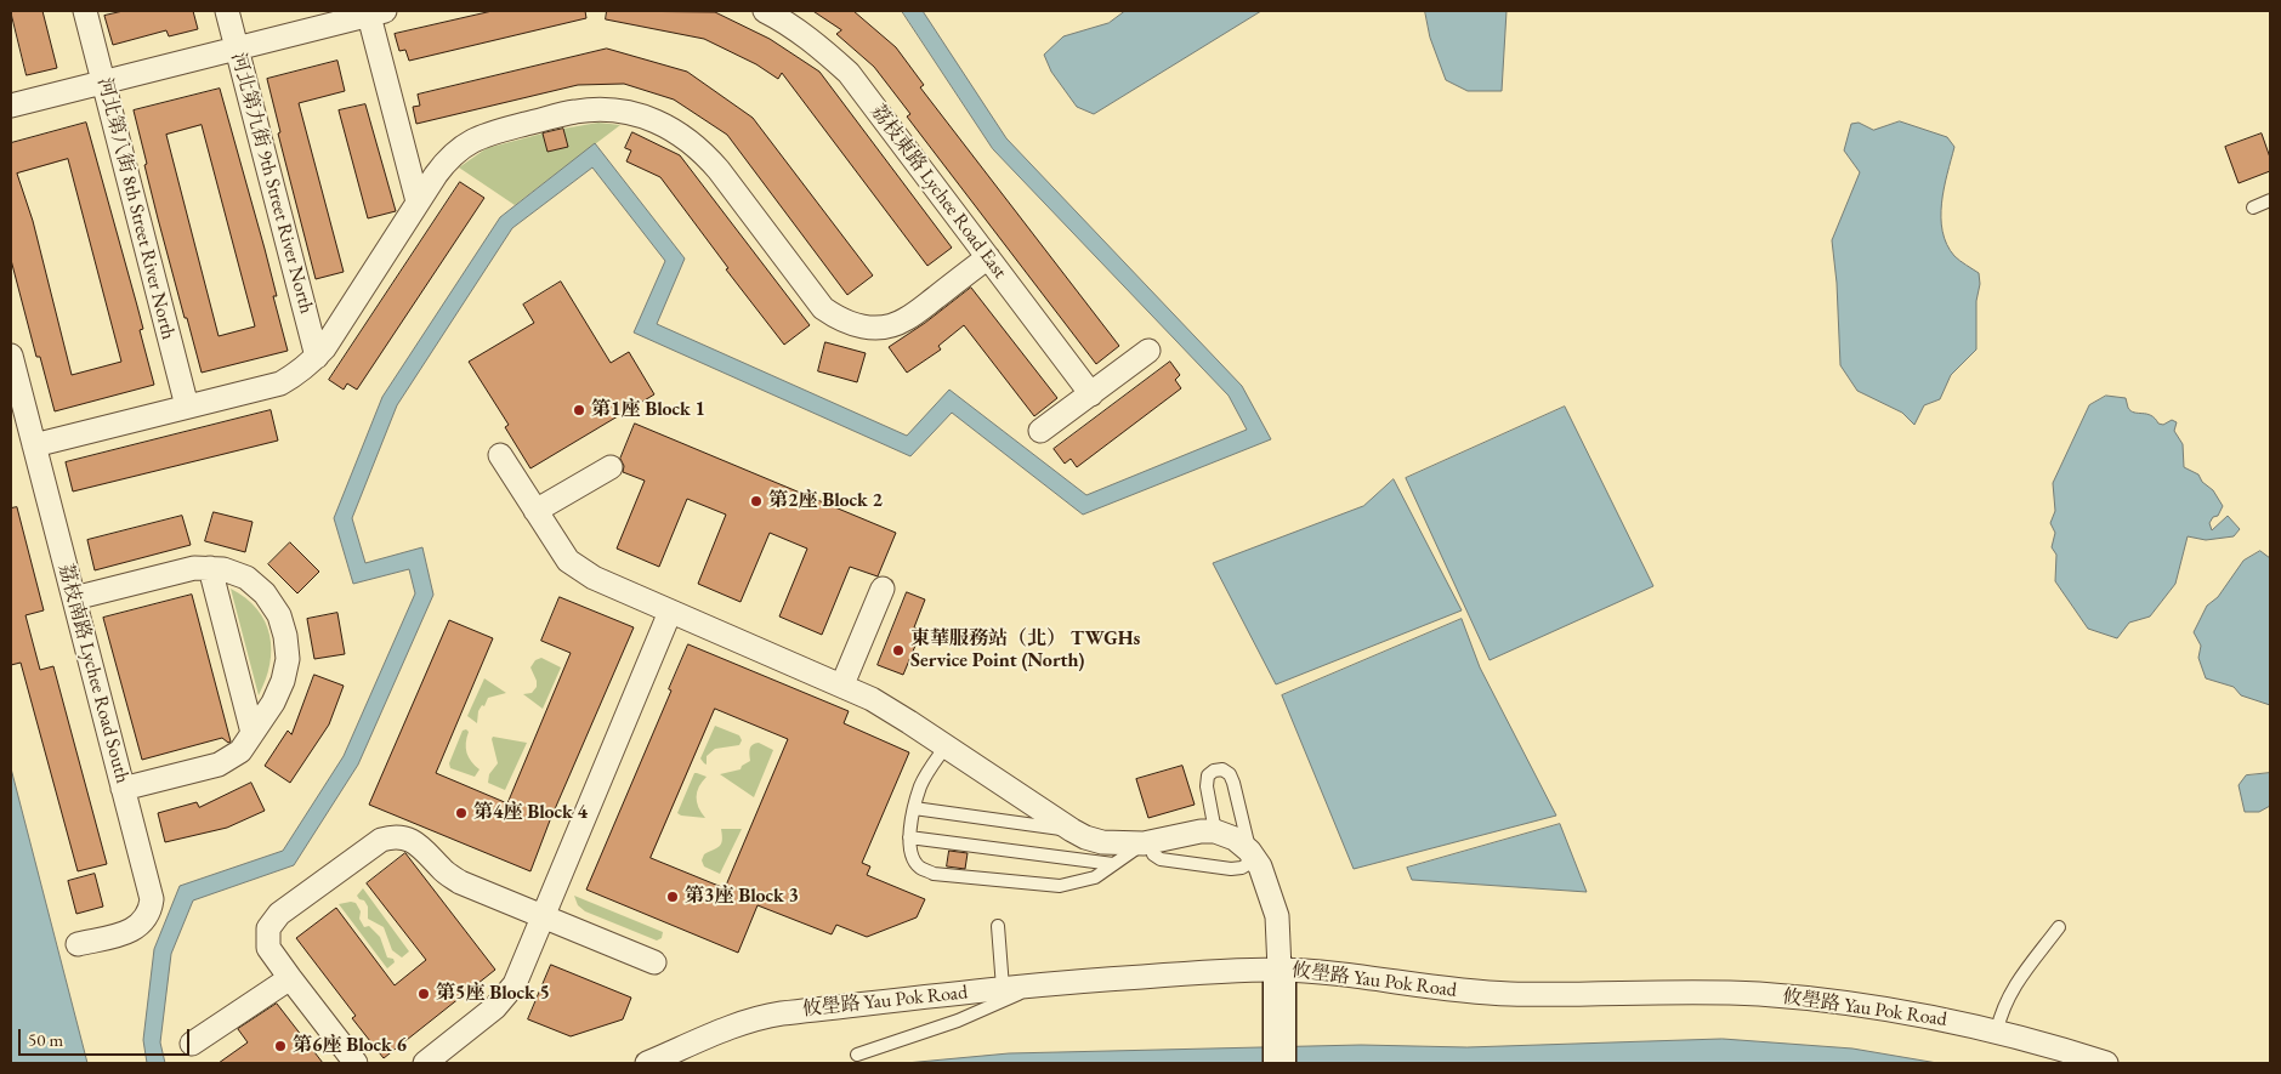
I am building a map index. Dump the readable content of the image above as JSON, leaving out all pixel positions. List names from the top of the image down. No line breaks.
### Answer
{"streets":{"street":["河北第九街 9th Street River North","荔枝東路 Lychee Road East","河北第八街 8th Street River North","荔枝南路 Lychee Road South","攸壆路 Yau Pok Road"]},"places":["第1座 Block 1","第2座 Block 2","東華服務站（北） TWGHs Service Point (North)","第4座 Block 4","第3座 Block 3","第5座 Block 5","第6座 Block 6"],"scale_bar":"50 m"}
